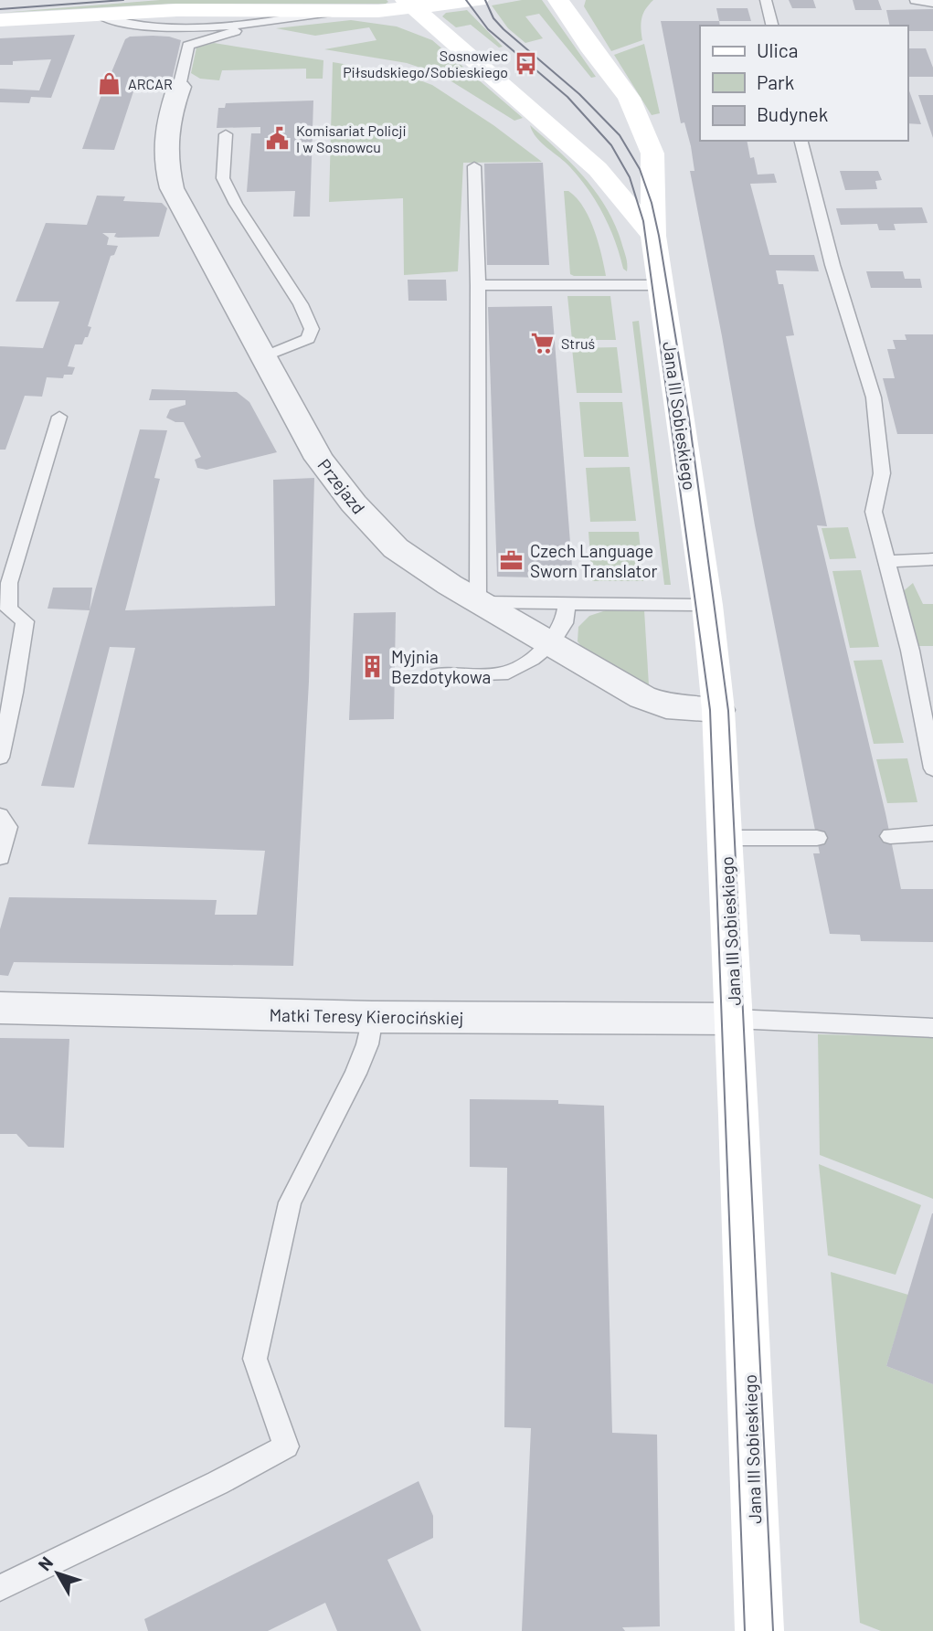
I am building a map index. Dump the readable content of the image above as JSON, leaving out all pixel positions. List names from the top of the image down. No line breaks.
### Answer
{"streets":{"street":["Jana III Sobieskiego","Przejazd","Matki Teresy Kierocińskiej"]},"crossings":[["Jana III Sobieskiego","Przejazd"],["Jana III Sobieskiego","Matki Teresy Kierocińskiej"]],"places":{"bus stop":["Sosnowiec Piłsudskiego/Sobieskiego"],"shop":["ARCAR"],"public building":["Komisariat Policji I w Sosnowcu"],"supermarket":["Struś"],"office":["Czech Language Sworn Translator"],"building":["Myjnia Bezdotykowa"]},"legend":["Ulica","Park","Budynek"],"north":"top left"}
